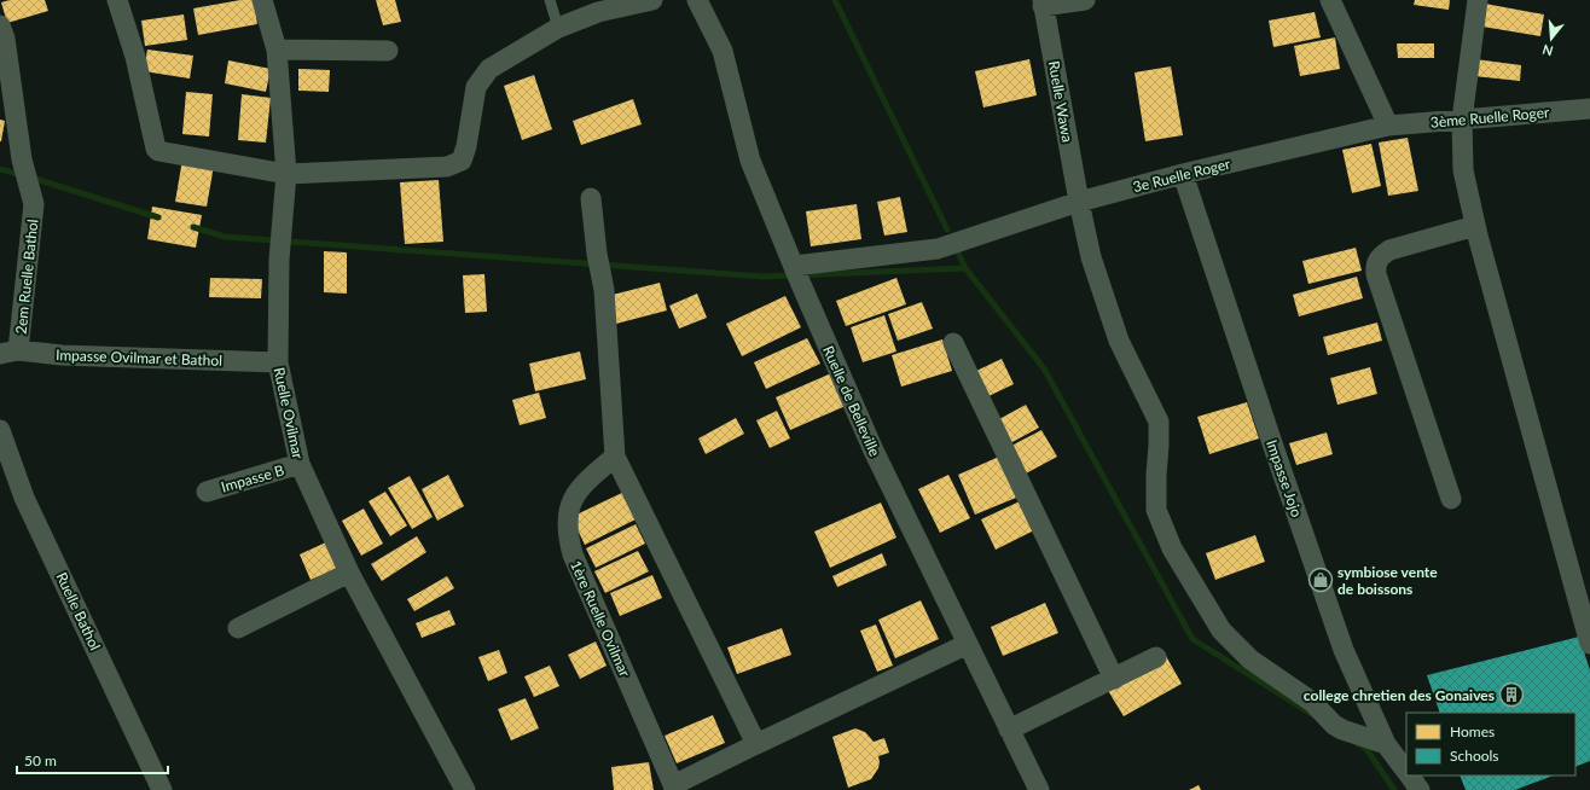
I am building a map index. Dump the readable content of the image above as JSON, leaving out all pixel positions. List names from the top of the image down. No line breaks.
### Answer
{"streets":{"street":["Ruelle Wawa","3ème Ruelle Roger","3e Ruelle Roger","2em Ruelle Bathol","Impasse Ovilmar et Bathol","Ruelle de Belleville","Ruelle Ovilmar","Impasse B","Impasse Jojo","Ruelle Bathol","1ère Ruelle Ovilmar"]},"crossings":[["Ruelle Wawa","3e Ruelle Roger"],["Ruelle Wawa","Impasse Jojo"],["3ème Ruelle Roger","3e Ruelle Roger"],["3e Ruelle Roger","Ruelle de Belleville"],["3e Ruelle Roger","Impasse Jojo"],["2em Ruelle Bathol","Impasse Ovilmar et Bathol"],["Impasse Ovilmar et Bathol","Ruelle Ovilmar"],["Ruelle Ovilmar","Impasse B"]],"places":{"shop":["symbiose vente de boissons"],"building":["college chretien des Gonaives"]},"legend":["Homes","Schools"],"scale_bar":"50 m","north":"bottom"}
